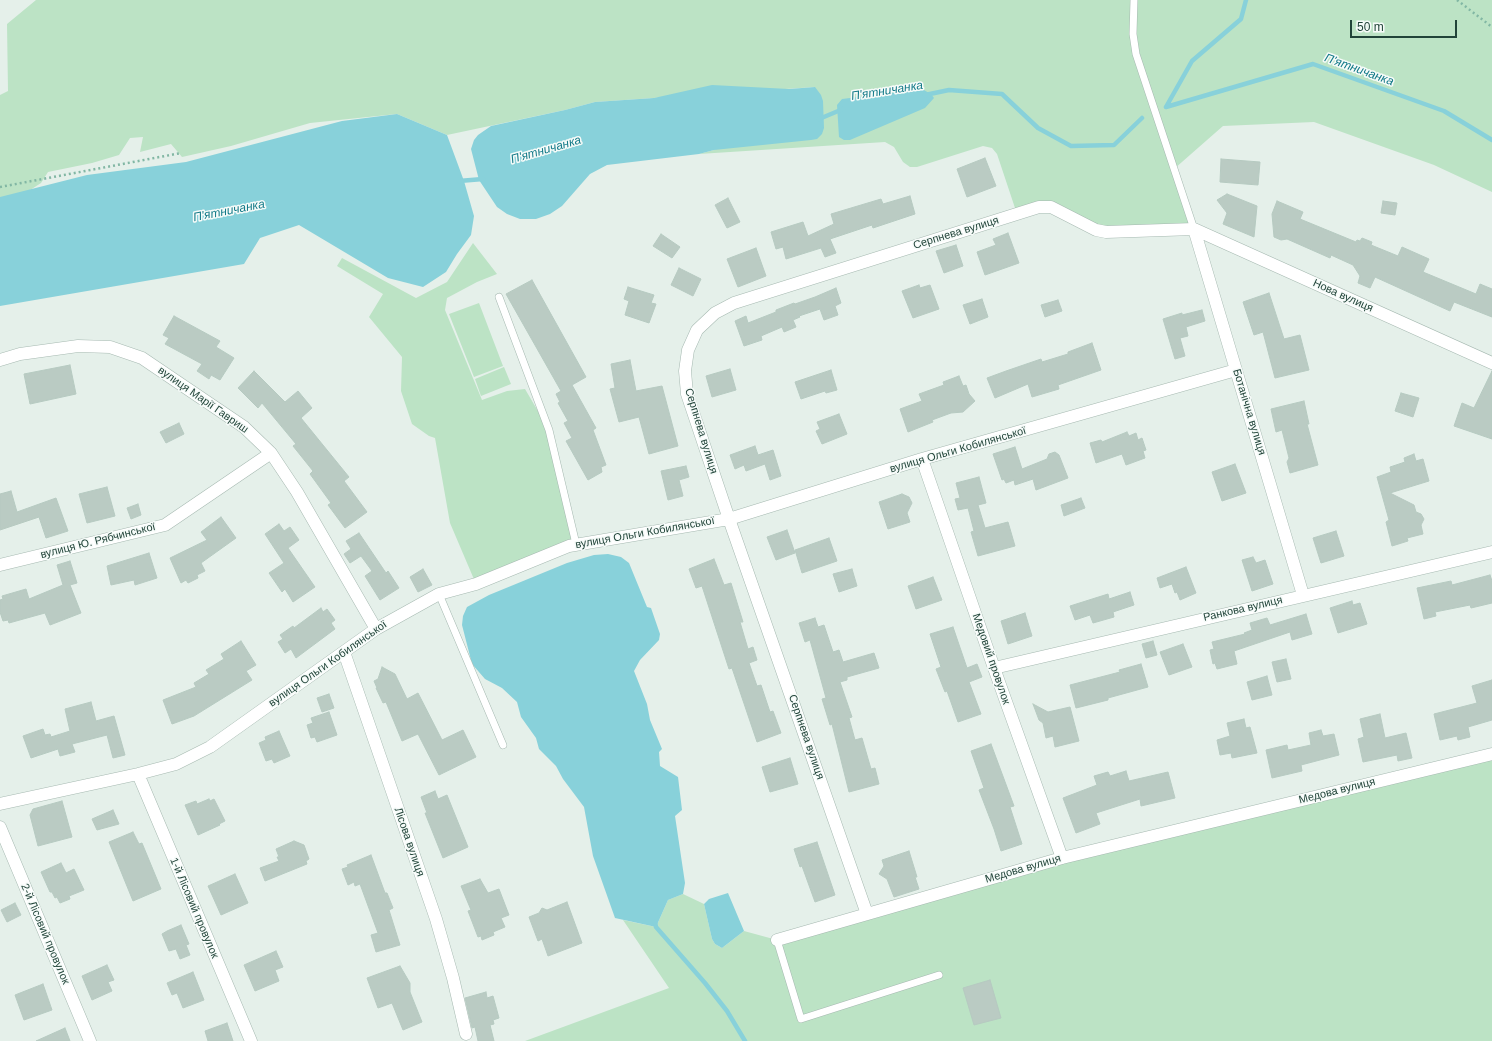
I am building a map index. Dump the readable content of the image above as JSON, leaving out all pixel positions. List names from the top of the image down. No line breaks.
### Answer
{"streets":{"street":["Серпнева вулиця","Нова вулиця","вулиця Марії Гавриш","Ботанічна вулиця","вулиця Ольги Кобилянської","вулиця Ю. Рябчинської","Ранкова вулиця","Медовий провулок","Медова вулиця","Лісова вулиця","1-й Лісовий провулок","2-й Лісовий провулок"]},"crossings":[["Серпнева вулиця","Нова вулиця"],["Серпнева вулиця","Ботанічна вулиця"],["Серпнева вулиця","вулиця Ольги Кобилянської"],["Серпнева вулиця","Медова вулиця"],["Нова вулиця","Ботанічна вулиця"],["вулиця Марії Гавриш","вулиця Ольги Кобилянської"],["вулиця Марії Гавриш","вулиця Ю. Рябчинської"],["Ботанічна вулиця","вулиця Ольги Кобилянської"],["Ботанічна вулиця","Ранкова вулиця"],["вулиця Ольги Кобилянської","Медовий провулок"],["вулиця Ольги Кобилянської","Лісова вулиця"],["вулиця Ольги Кобилянської","1-й Лісовий провулок"],["Ранкова вулиця","Медовий провулок"],["Медовий провулок","Медова вулиця"]],"water":["П'ятничанка"],"scale_bar":"50 m"}
